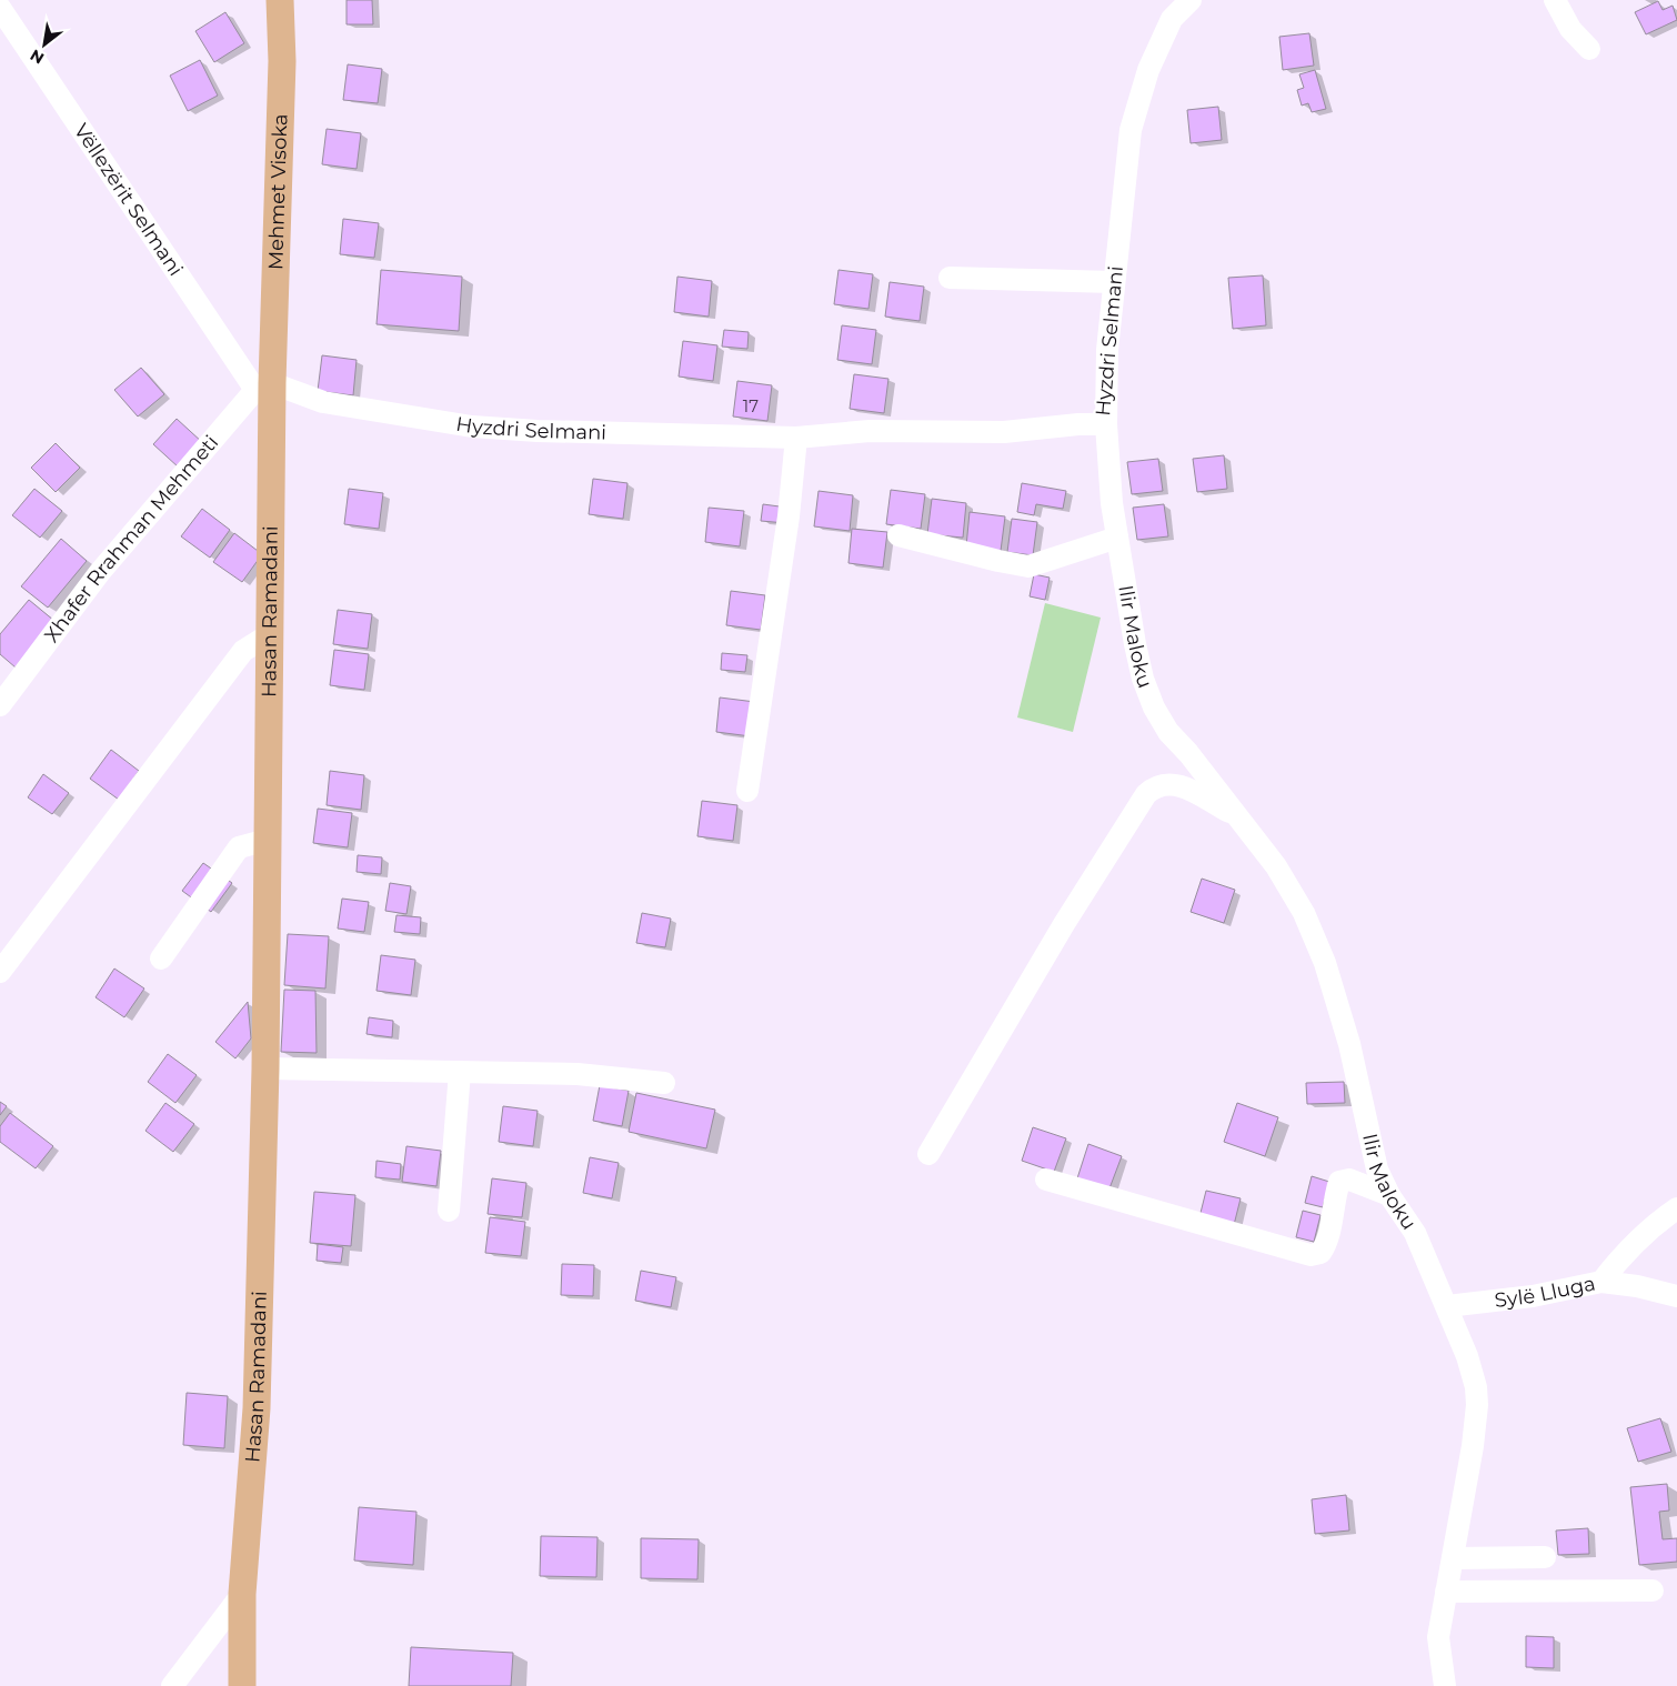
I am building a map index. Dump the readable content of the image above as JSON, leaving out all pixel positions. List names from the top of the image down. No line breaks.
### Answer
{"streets":{"main road":["Mehmet Visoka","Hasan Ramadani"],"street":["Vëllezërit Selmani","Hyzdri Selmani","Xhafer Rrahman Mehmeti","Ilir Maloku","Sylë Lluga"]},"crossings":[["Mehmet Visoka","Vëllezërit Selmani"],["Mehmet Visoka","Hyzdri Selmani"],["Mehmet Visoka","Xhafer Rrahman Mehmeti"],["Mehmet Visoka","Hasan Ramadani"],["Vëllezërit Selmani","Hyzdri Selmani"],["Vëllezërit Selmani","Xhafer Rrahman Mehmeti"],["Vëllezërit Selmani","Hasan Ramadani"],["Hyzdri Selmani","Xhafer Rrahman Mehmeti"],["Hyzdri Selmani","Hasan Ramadani"],["Hyzdri Selmani","Ilir Maloku"],["Xhafer Rrahman Mehmeti","Hasan Ramadani"],["Ilir Maloku","Sylë Lluga"]],"house_numbers":["17"],"north":"bottom left"}
